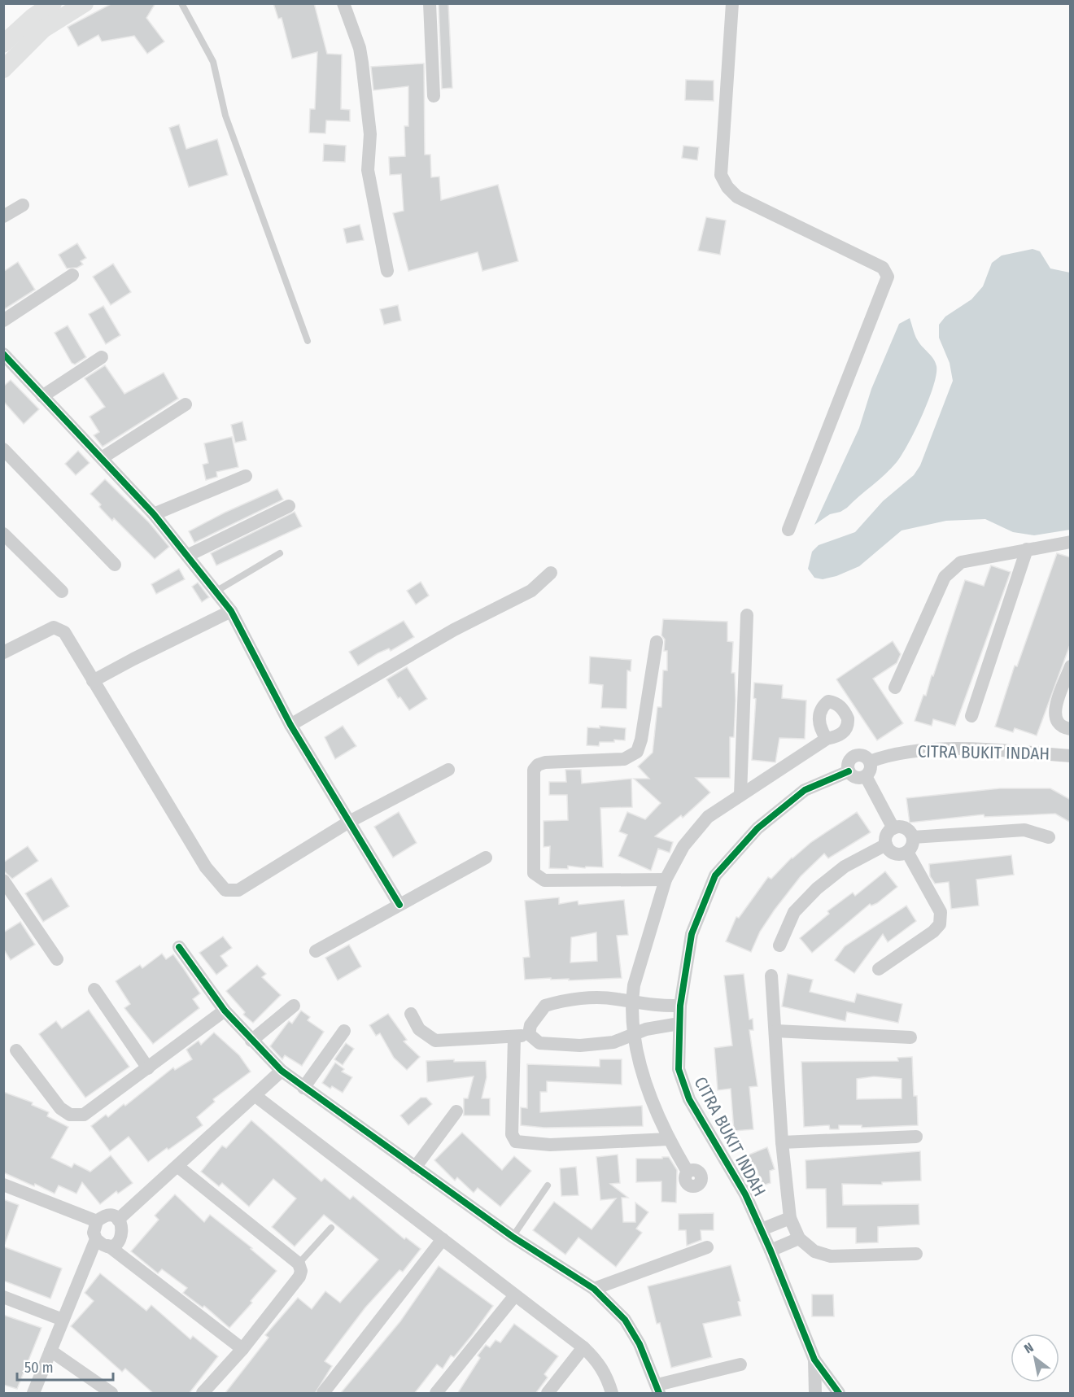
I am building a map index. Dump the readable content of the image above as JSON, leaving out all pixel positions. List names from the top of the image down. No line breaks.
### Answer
{"streets":{"street":["CITRA BUKIT INDAH"]},"scale_bar":"50 m","north":"top left"}
